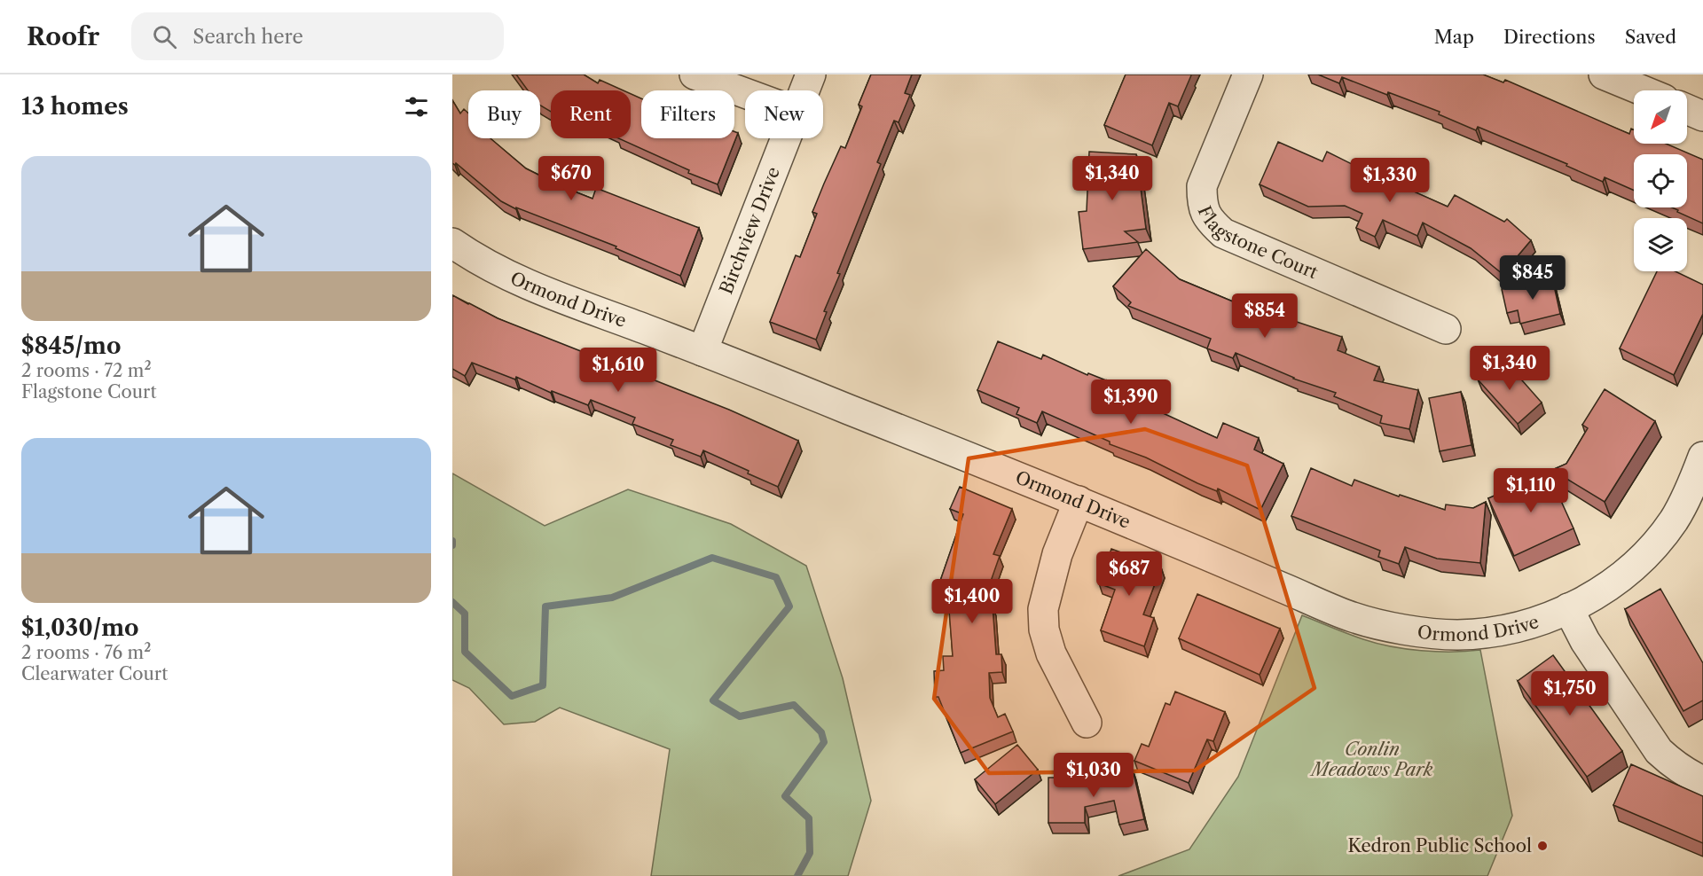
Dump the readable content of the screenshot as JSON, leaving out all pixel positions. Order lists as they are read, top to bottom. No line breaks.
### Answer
{"streets":{"street":["Birchview Drive","Flagstone Court","Ormond Drive"]},"crossings":[["Birchview Drive","Ormond Drive"]],"parks":["Conlin Meadows Park"],"places":["Kedron Public School"],"north":"bottom left","page":{"header":"Roofr","search":"Search here","nav":["Map","Directions","Saved"],"heading":"13 homes","chip":["Buy","Rent","Filters","New"],"list":[{"name":"$845/mo","note":"2 rooms · 72 m² · Flagstone Court"},{"name":"$1,030/mo","note":"2 rooms · 76 m² · Clearwater Court"}],"price":["$670","$1,340","$1,330","$845","$854","$1,340","$1,610","$1,390","$1,110","$687","$1,400","$1,750","$1,030"]}}
